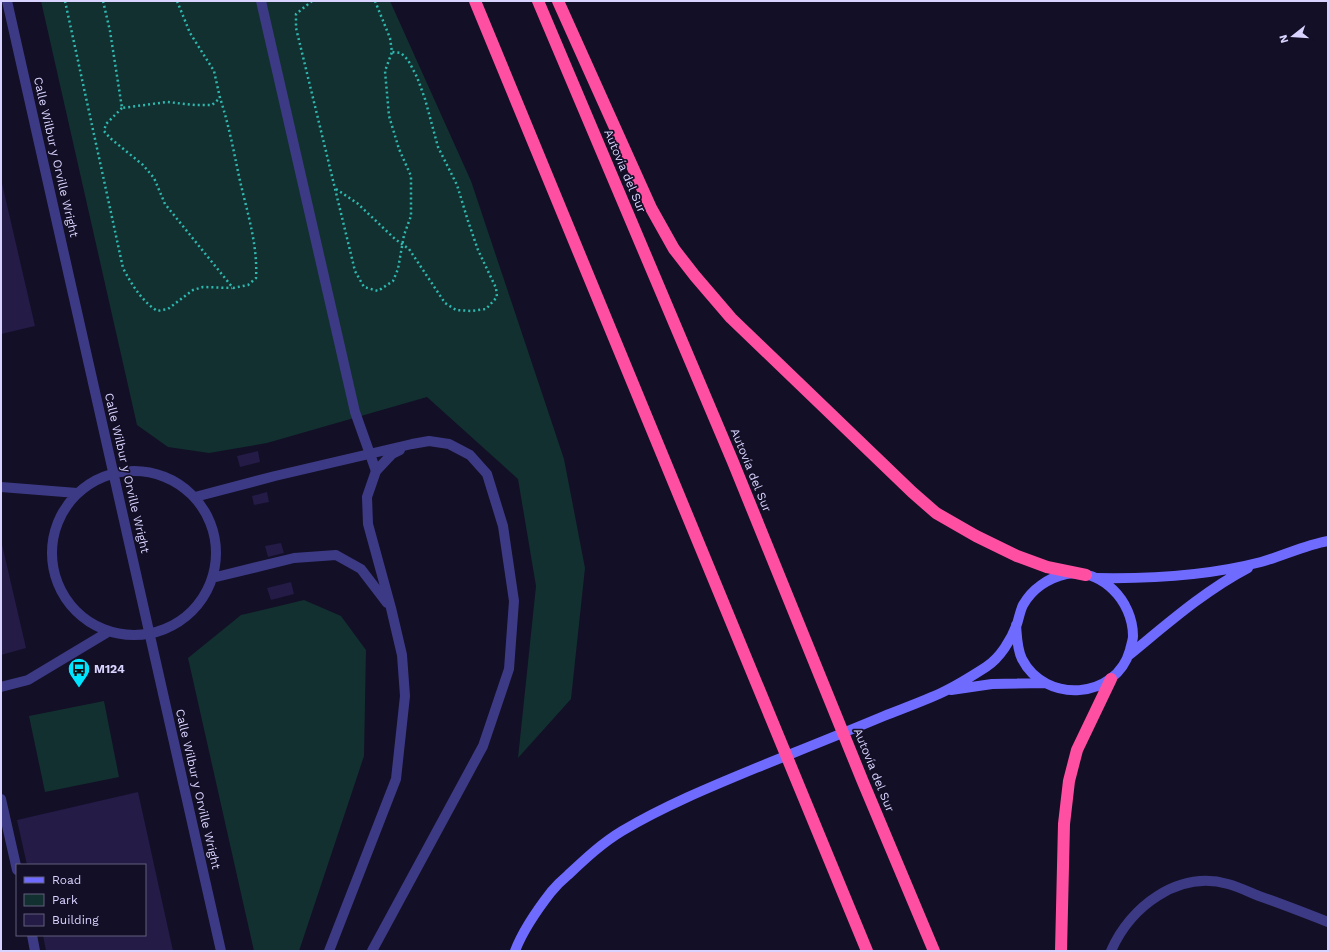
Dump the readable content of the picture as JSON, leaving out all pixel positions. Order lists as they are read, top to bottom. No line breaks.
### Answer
{"streets":{"highway":["Autovía del Sur"],"street":["Calle Wilbur y Orville Wright"]},"places":{"bus stop":["M124"]},"legend":["Road","Park","Building"],"north":"left"}
